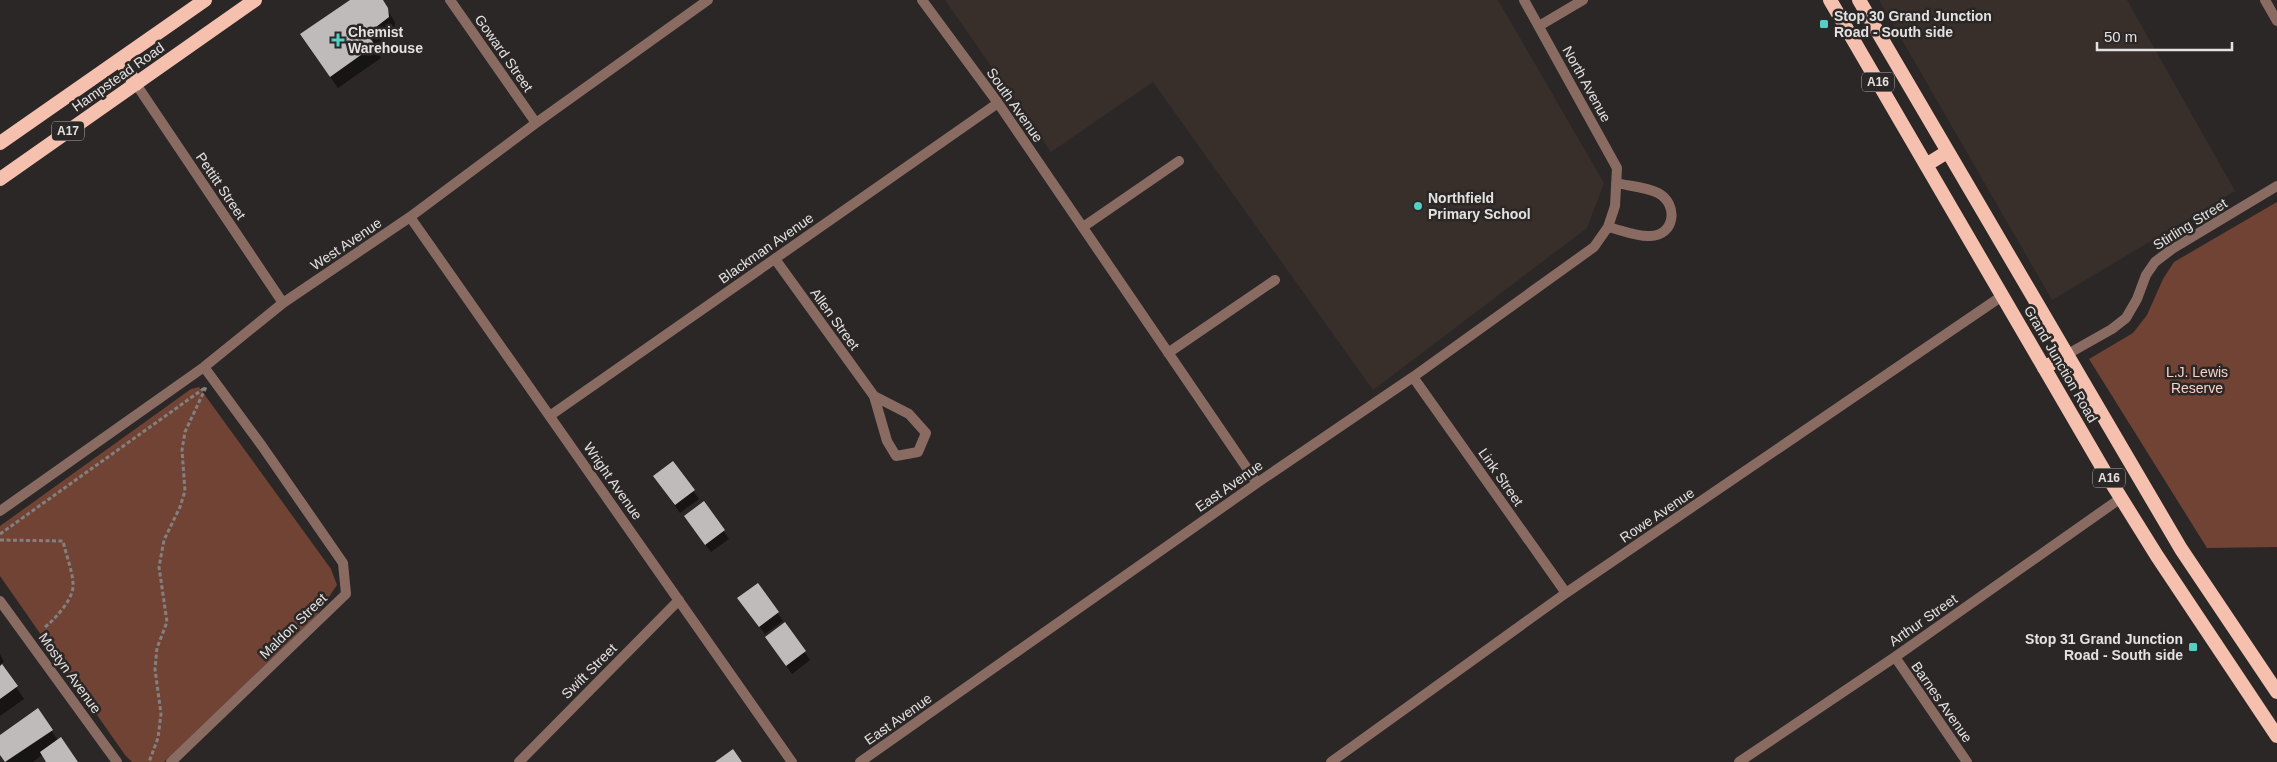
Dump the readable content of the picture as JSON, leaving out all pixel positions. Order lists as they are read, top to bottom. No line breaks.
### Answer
{"streets":{"highway":["Hampstead Road","A16","A17","Grand Junction Road"],"street":["Goward Street","North Avenue","South Avenue","Pettitt Street","Stirling Street","West Avenue","Blackman Avenue","Allen Street","Link Street","Wright Avenue","East Avenue","Rowe Avenue","Arthur Street","Maldon Street","Swift Street","Mostyn Avenue","Barnes Avenue"]},"crossings":[["Goward Street","West Avenue"],["Hampstead Road","Pettitt Street"],["North Avenue","East Avenue"],["South Avenue","Blackman Avenue"],["South Avenue","East Avenue"],["Pettitt Street","West Avenue"],["Stirling Street","Grand Junction Road"],["West Avenue","Wright Avenue"],["West Avenue","Maldon Street"],["Blackman Avenue","Allen Street"],["Blackman Avenue","Wright Avenue"],["Grand Junction Road","Rowe Avenue"],["Grand Junction Road","Arthur Street"],["Link Street","East Avenue"],["Link Street","Rowe Avenue"],["Wright Avenue","Swift Street"],["Arthur Street","Barnes Avenue"]],"parks":["L.J. Lewis Reserve"],"places":{"transit":["Stop 30 Grand Junction Road - South side","Stop 31 Grand Junction Road - South side"],"health":["Chemist Warehouse"],"other":["Northfield Primary School"]},"scale_bar":"50 m"}
